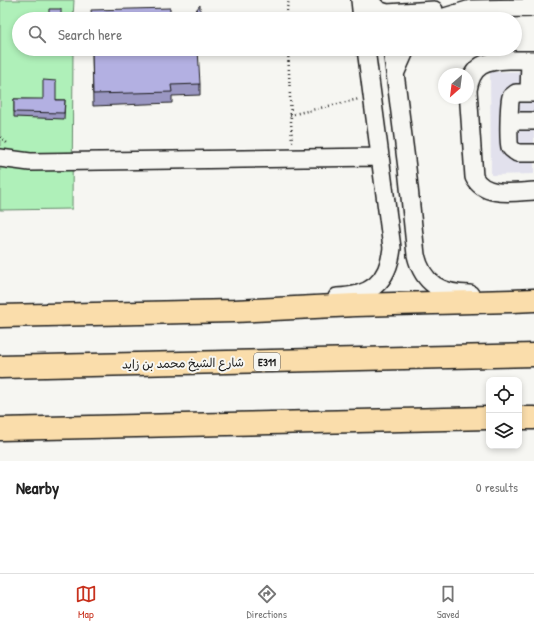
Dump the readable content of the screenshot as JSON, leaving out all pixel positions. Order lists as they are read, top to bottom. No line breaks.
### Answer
{"streets":{"highway":["E311","شارع الشيخ محمد بن زايد"]},"north":"bottom left","page":{"search":"Search here","heading":["Nearby","0 results"],"nav":["Map","Directions","Saved"]}}
